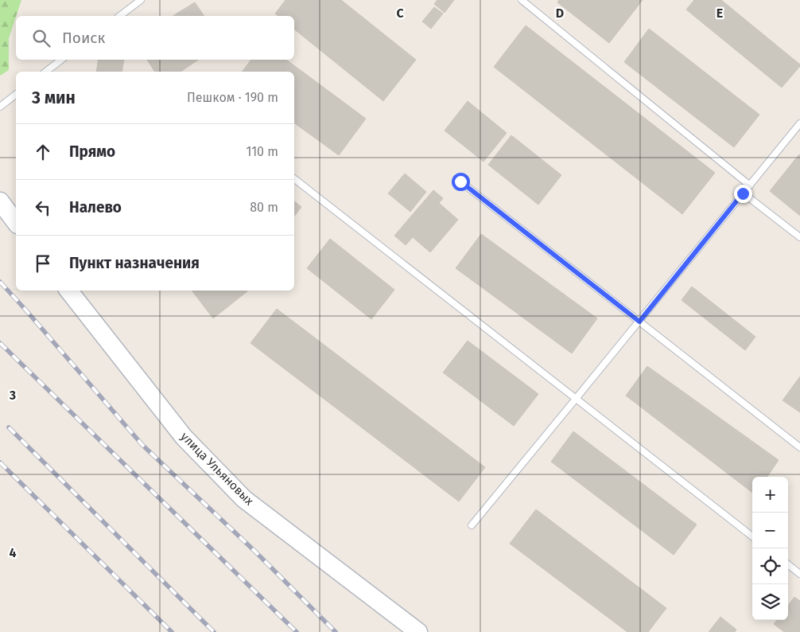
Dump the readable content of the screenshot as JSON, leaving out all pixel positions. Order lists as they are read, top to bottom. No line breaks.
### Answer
{"streets":{"street":["улица Ульяновых"]},"page":{"search":"Поиск","heading":["3 мин","Пешком · 190 m"],"list":[["Прямо","110 m"],["Налево","80 m"],"Пункт назначения"],"map_buttons":["+","−"]},"grid":{"columns":["C","D","E"],"rows":["3","4"]}}
